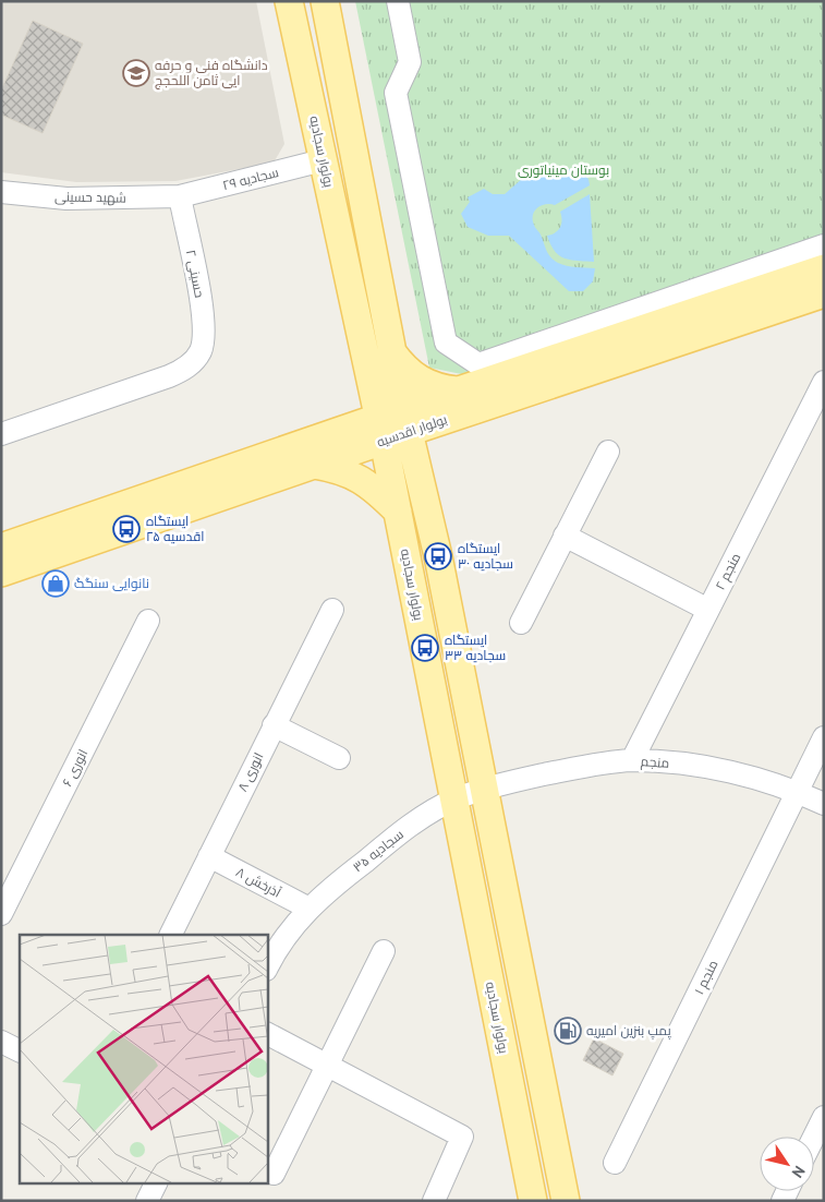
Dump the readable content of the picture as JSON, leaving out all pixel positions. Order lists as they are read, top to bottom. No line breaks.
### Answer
{"streets":{"main road":["بولوار سجادیه","بولوار اقدسیه"],"street":["سجادیه ۲۹","شهید حسینی","حسینی ۲","منجم ۲","منجم","انوری ۶","انوری ۸","سجادیه ۳۵","آذرخش ۸","منجم ۱"]},"crossings":[["بولوار سجادیه","سجادیه ۲۹"],["بولوار سجادیه","بولوار اقدسیه"],["بولوار سجادیه","منجم"],["بولوار سجادیه","سجادیه ۳۵"],["سجادیه ۲۹","شهید حسینی"],["سجادیه ۲۹","حسینی ۲"],["شهید حسینی","حسینی ۲"],["منجم ۲","منجم"],["منجم","سجادیه ۳۵"],["منجم","منجم ۱"],["انوری ۸","آذرخش ۸"],["سجادیه ۳۵","آذرخش ۸"]],"parks":["بوستان مینیاتوری"],"places":{"school or university":["دانشگاه فنی و حرفه ایی ثامن اللحجج"],"bus stop":["ایستگاه اقدسیه ۲۵","ایستگاه سجادیه ۳۰","ایستگاه سجادیه ۳۳"],"shop":["نانوایی سنگگ"],"fuel station":["پمپ بنزین امیریه"]},"north":"bottom right"}
